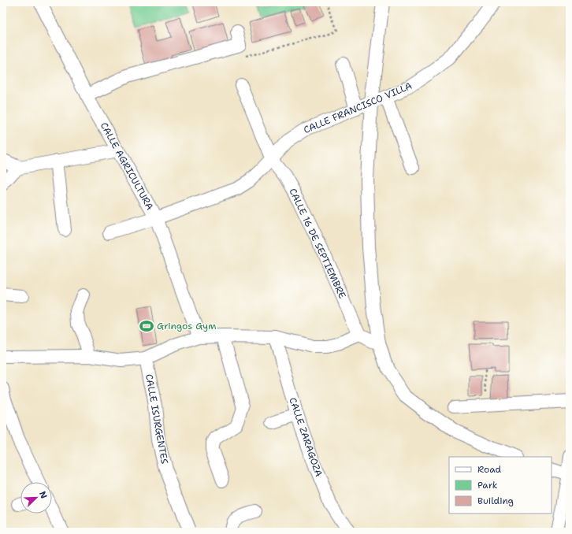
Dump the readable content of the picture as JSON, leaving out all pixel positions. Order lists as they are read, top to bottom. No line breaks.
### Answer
{"streets":{"street":["CALLE FRANCISCO VILLA","CALLE AGRICULTURA","CALLE 16 DE SEPTIEMBRE","CALLE ISURGENTES","CALLE ZARAGOZA"]},"crossings":[["CALLE FRANCISCO VILLA","CALLE AGRICULTURA"],["CALLE FRANCISCO VILLA","CALLE 16 DE SEPTIEMBRE"]],"places":{"sports":["Gringos Gym"]},"legend":["Road","Park","Building"],"north":"top right"}
